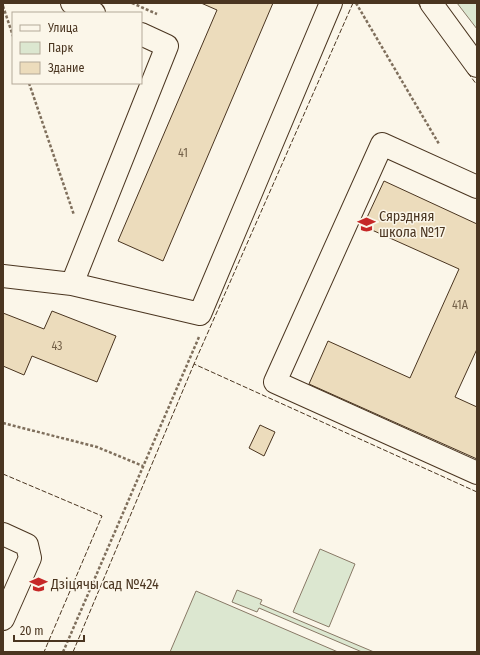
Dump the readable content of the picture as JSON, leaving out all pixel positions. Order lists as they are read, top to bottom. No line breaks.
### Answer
{"places":{"school or university":["Сярэдняя школа №17","Дзіцячы сад №424"]},"house_numbers":["41","41А","43"],"legend":["Улица","Парк","Здание"],"scale_bar":"20 m"}
